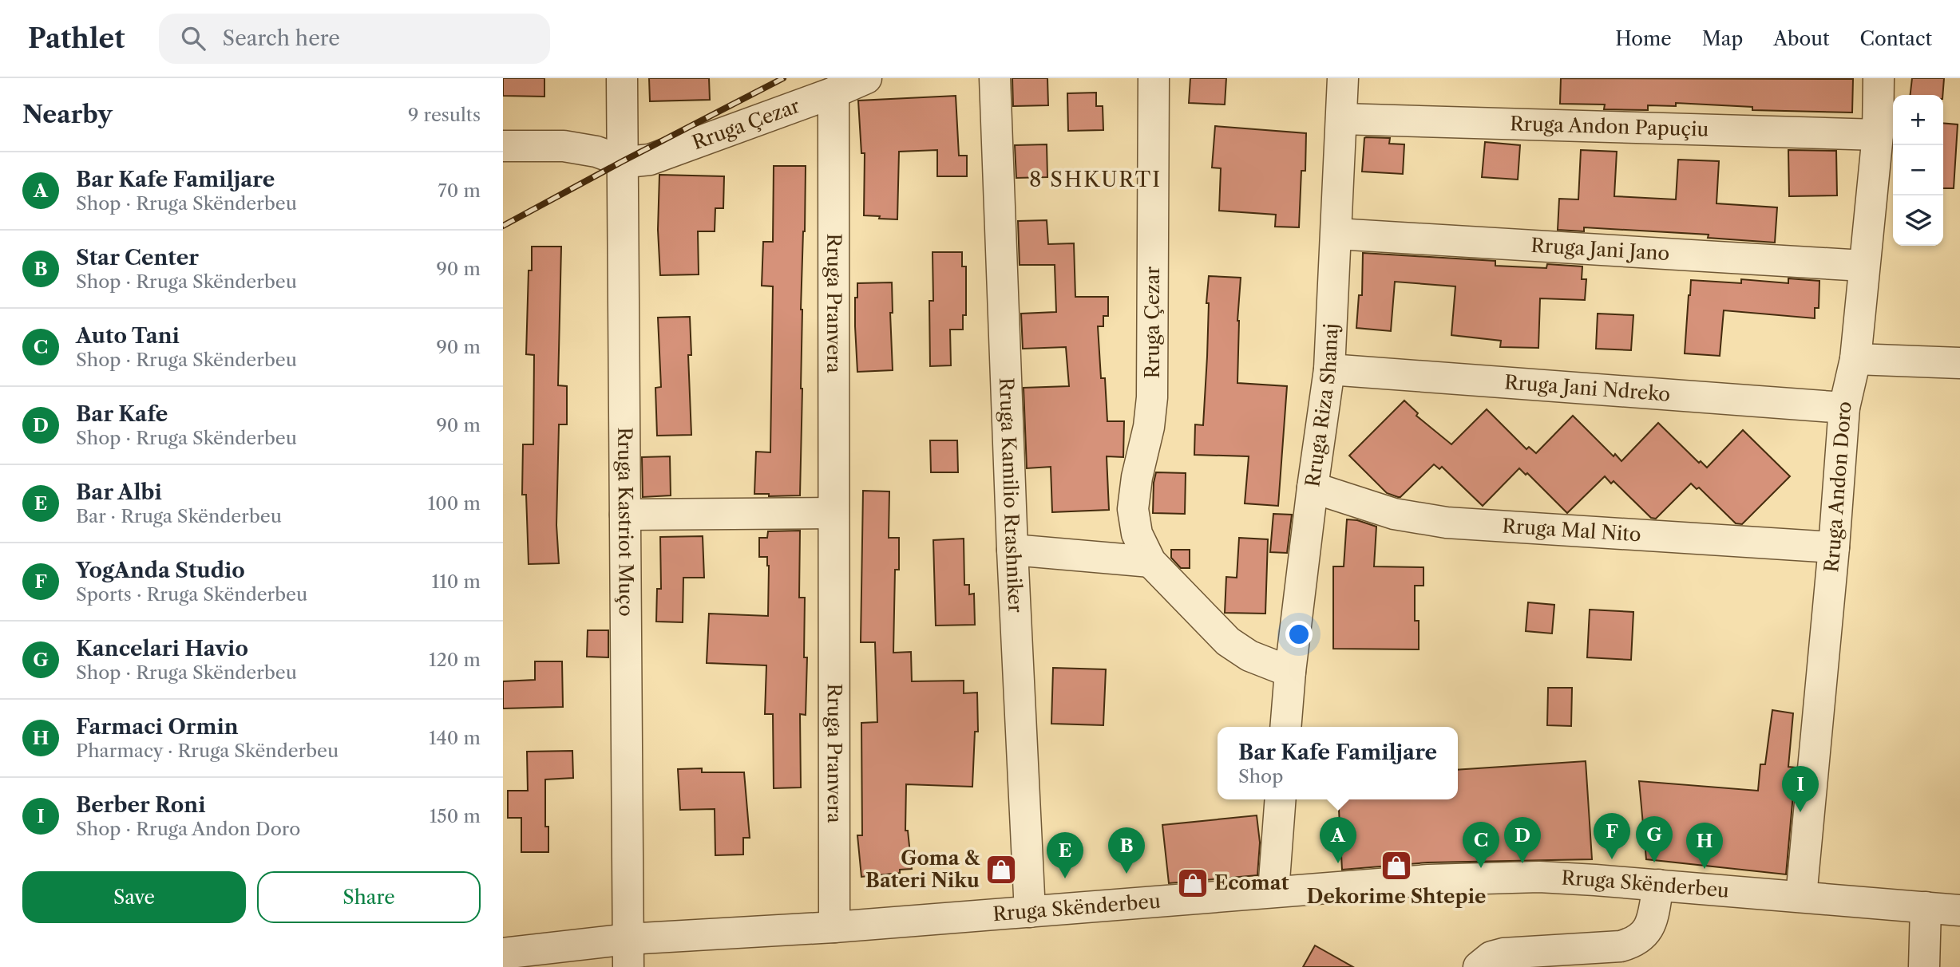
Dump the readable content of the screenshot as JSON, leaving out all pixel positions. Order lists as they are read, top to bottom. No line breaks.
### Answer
{"streets":{"street":["Rruga Çezar","Rruga Andon Papuçiu","Rruga Jani Jano","Rruga Pranvera","Rruga Jani Ndreko","Rruga Riza Shanaj","Rruga Andon Doro","Rruga Kamilio Rrashniker","Rruga Kastriot Muço","Rruga Mal Nito","Rruga Skënderbeu"]},"crossings":[["Rruga Çezar","Rruga Pranvera"],["Rruga Çezar","Rruga Riza Shanaj"],["Rruga Çezar","Rruga Kastriot Muço"],["Rruga Andon Papuçiu","Rruga Riza Shanaj"],["Rruga Andon Papuçiu","Rruga Andon Doro"],["Rruga Jani Jano","Rruga Riza Shanaj"],["Rruga Jani Jano","Rruga Andon Doro"],["Rruga Pranvera","Rruga Skënderbeu"],["Rruga Jani Ndreko","Rruga Riza Shanaj"],["Rruga Jani Ndreko","Rruga Andon Doro"],["Rruga Riza Shanaj","Rruga Mal Nito"],["Rruga Andon Doro","Rruga Mal Nito"],["Rruga Andon Doro","Rruga Skënderbeu"],["Rruga Kamilio Rrashniker","Rruga Skënderbeu"],["Rruga Kastriot Muço","Rruga Skënderbeu"]],"districts":["8 SHKURTI"],"places":{"shop":["Dekorime Shtepie","Goma & Bateri Niku","Ecomat"]},"page":{"header":"Pathlet","search":"Search here","nav":["Home","Map","About","Contact"],"heading":["Nearby","9 results"],"map_buttons":["+","−"],"list":[{"mark":"A","name":"Bar Kafe Familjare","note":"Shop · Rruga Skënderbeu","value":"70 m"},{"mark":"B","name":"Star Center","note":"Shop · Rruga Skënderbeu","value":"90 m"},{"mark":"C","name":"Auto Tani","note":"Shop · Rruga Skënderbeu","value":"90 m"},{"mark":"D","name":"Bar Kafe","note":"Shop · Rruga Skënderbeu","value":"90 m"},{"mark":"E","name":"Bar Albi","note":"Bar · Rruga Skënderbeu","value":"100 m"},{"mark":"F","name":"YogAnda Studio","note":"Sports · Rruga Skënderbeu","value":"110 m"},{"mark":"G","name":"Kancelari Havio","note":"Shop · Rruga Skënderbeu","value":"120 m"},{"mark":"H","name":"Farmaci Ormin","note":"Pharmacy · Rruga Skënderbeu","value":"140 m"},{"mark":"I","name":"Berber Roni","note":"Shop · Rruga Andon Doro","value":"150 m"}],"popup":["Bar Kafe Familjare","Shop"],"pins":["I","F","G","A","D","C","H","B","E"],"buttons":["Save","Share"]}}
